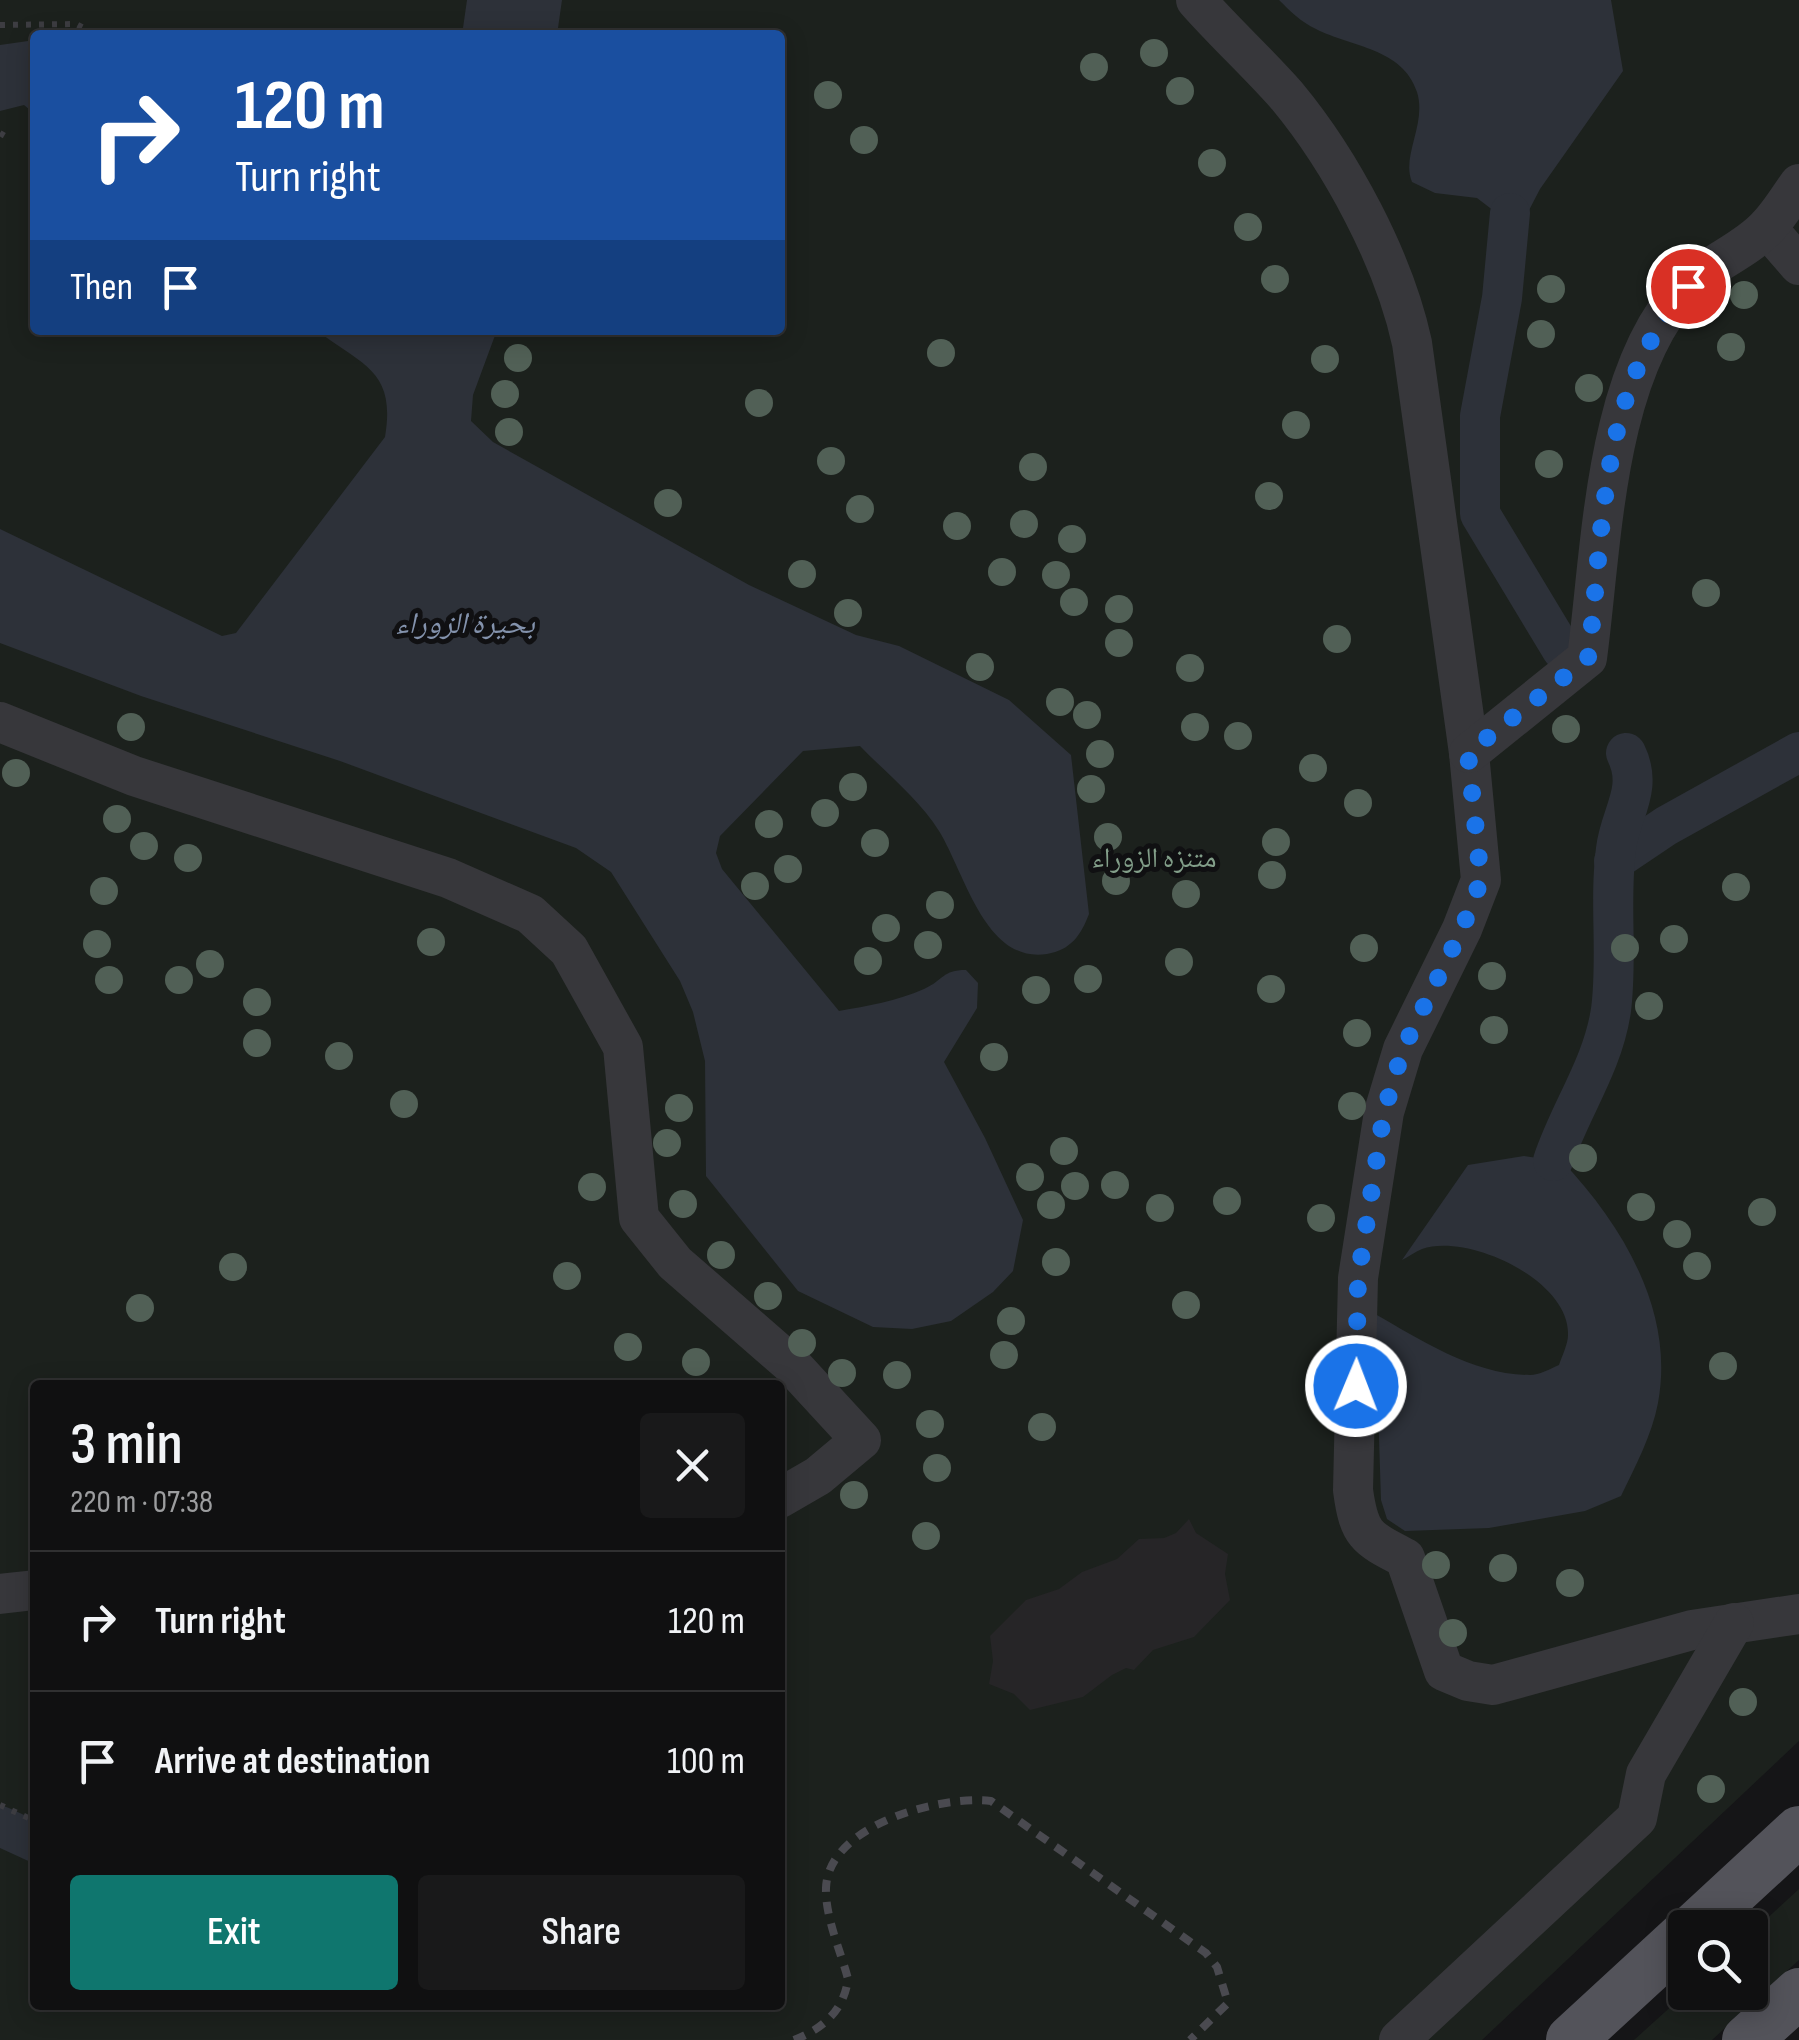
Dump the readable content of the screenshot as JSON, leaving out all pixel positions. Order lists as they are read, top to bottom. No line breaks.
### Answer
{"water":["بحيرة الزوراء"],"parks":["متنزه الزوراء"],"page":{"turn":["120 m","Turn right"],"then":"Then","heading":["3 min","220 m · 07:38"],"list":[{"name":"Turn right","value":"120 m"},{"name":"Arrive at destination","value":"100 m"}],"buttons":["Exit","Share"]}}
